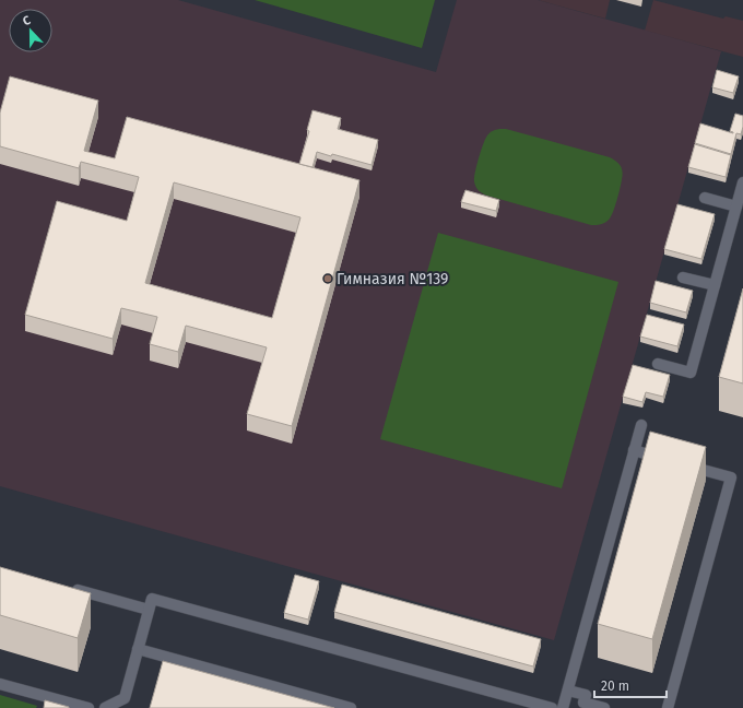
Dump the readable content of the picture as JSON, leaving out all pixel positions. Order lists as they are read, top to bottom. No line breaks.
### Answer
{"places":["Гимназия №139"],"scale_bar":"20 m","north":"top"}
